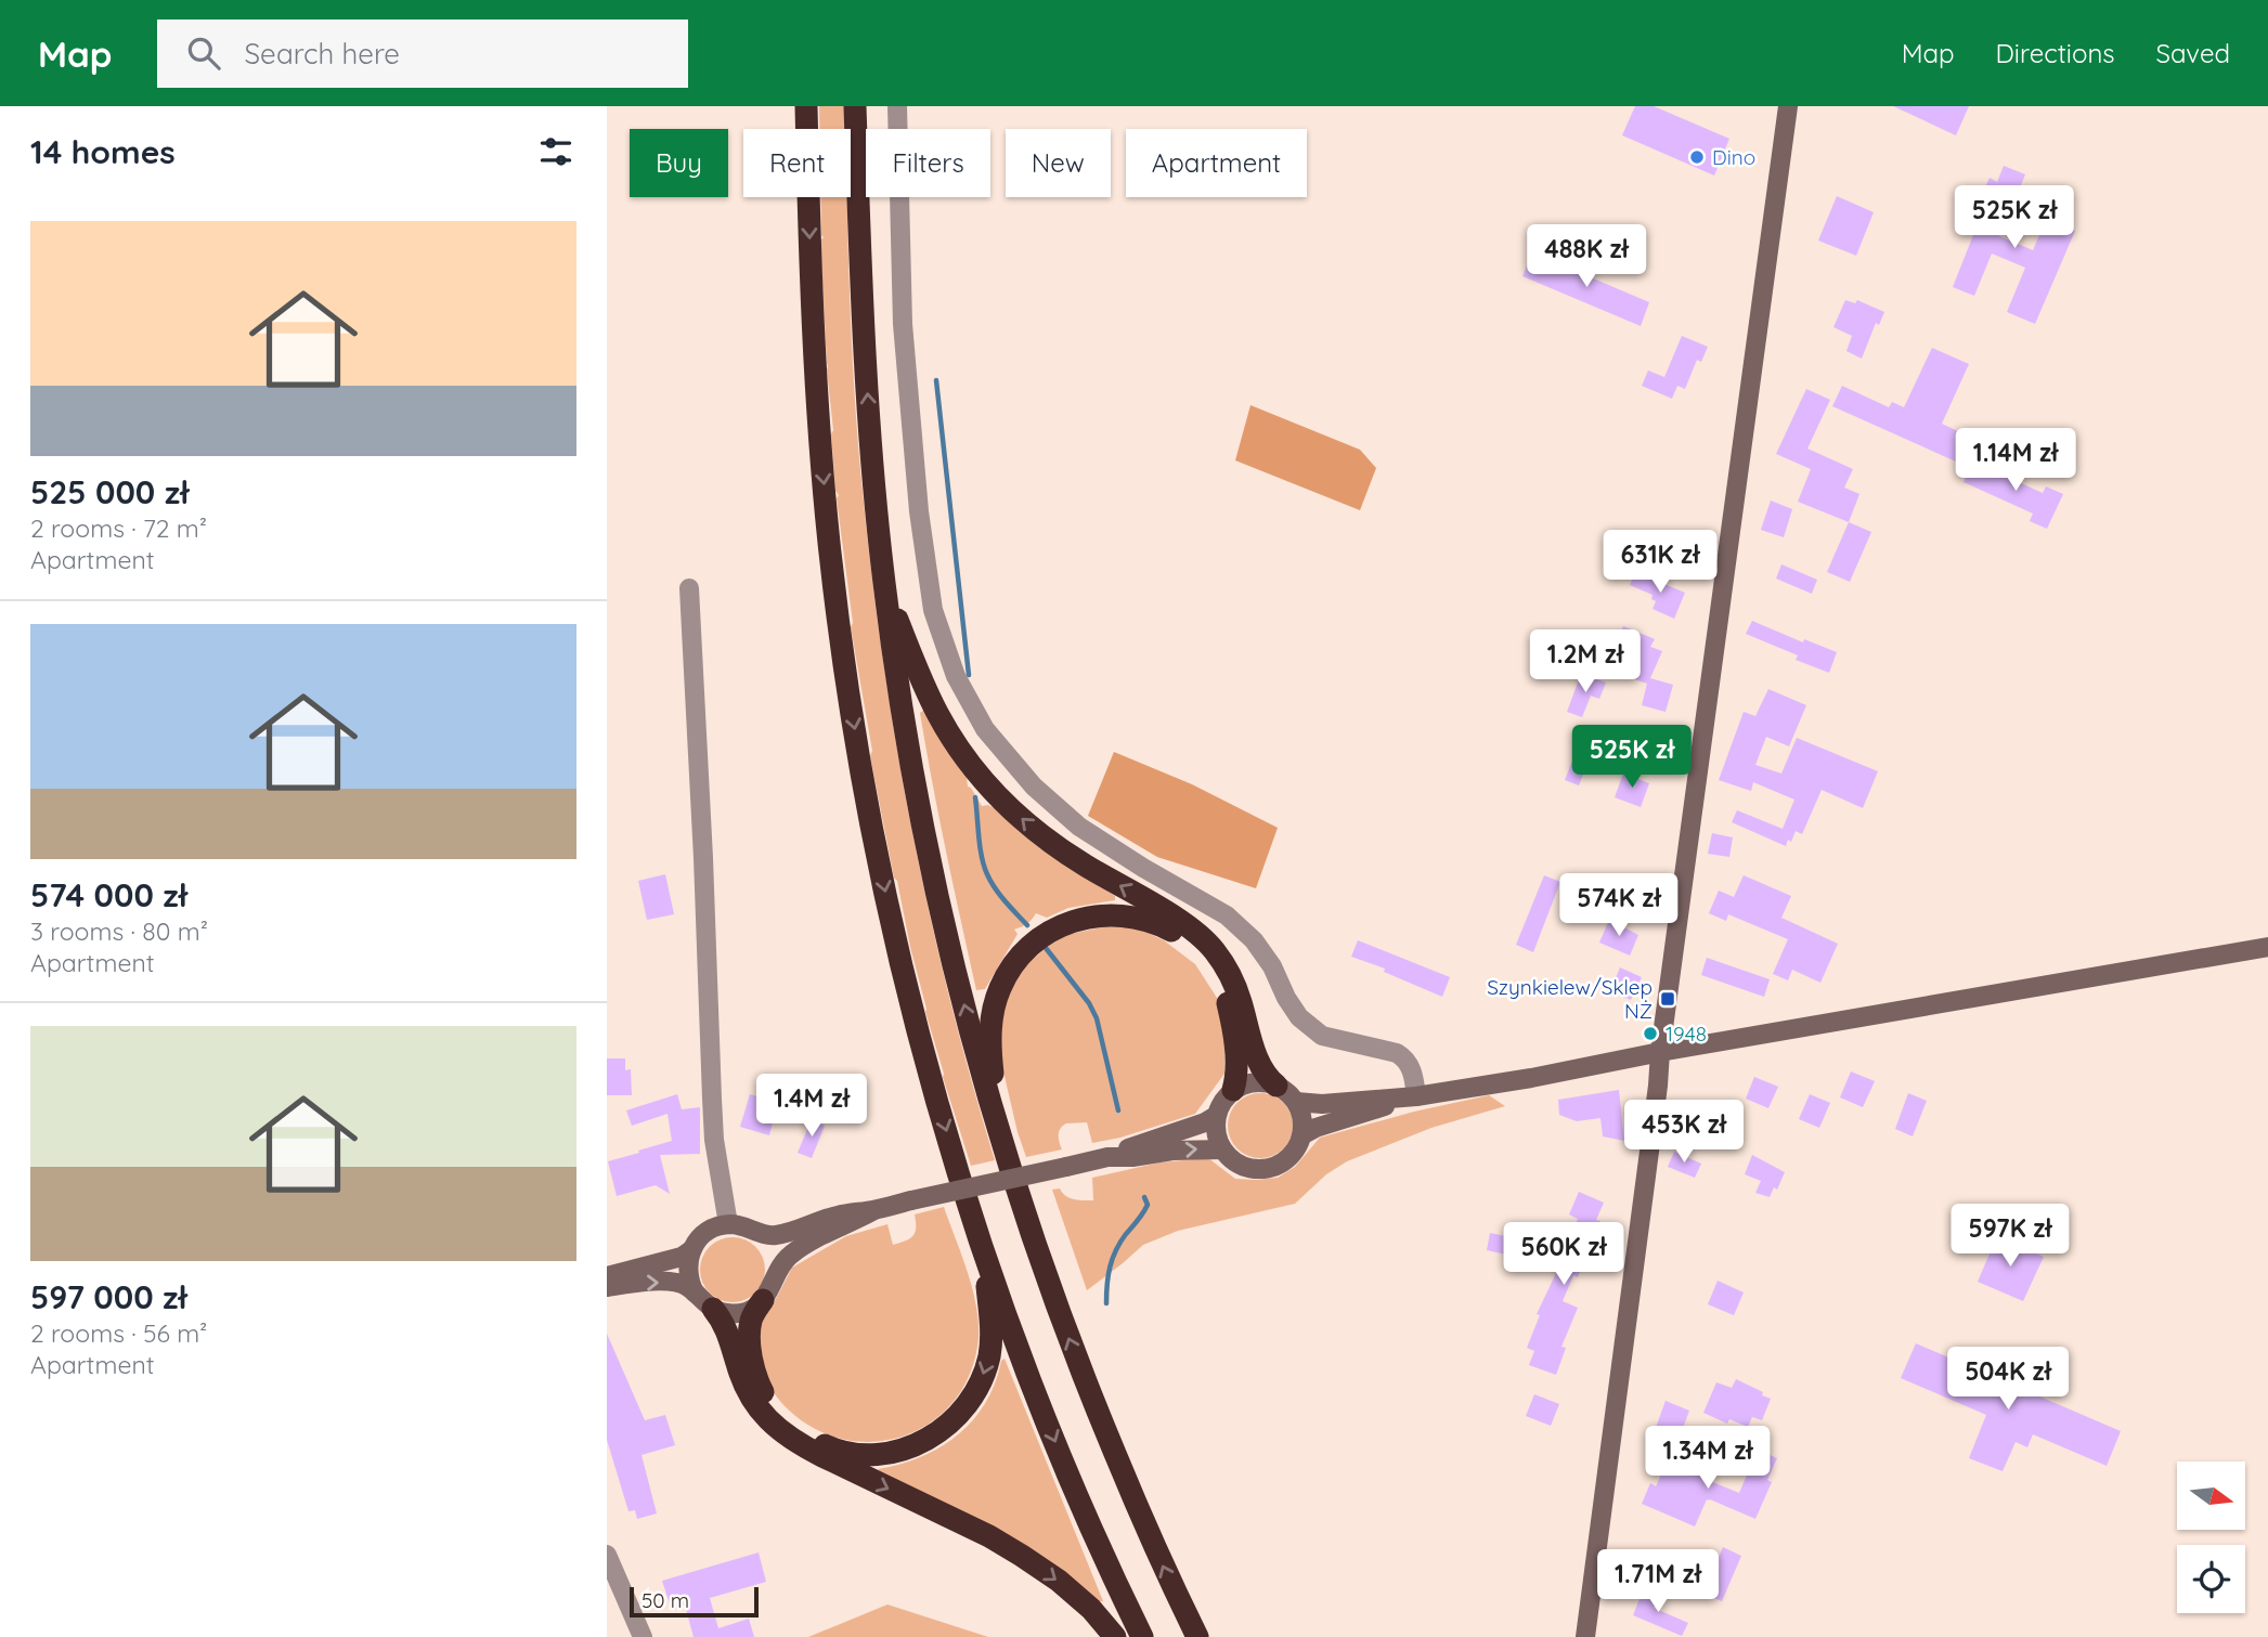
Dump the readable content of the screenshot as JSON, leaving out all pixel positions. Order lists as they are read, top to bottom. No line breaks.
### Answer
{"places":{"other":["Dino","1948"],"transit":["Szynkielew/Sklep NŻ"]},"scale_bar":"50 m","north":"right","page":{"header":"Map","search":"Search here","nav":["Map","Directions","Saved"],"heading":"14 homes","chip":["Buy","Rent","Filters","New","Apartment"],"price":["525K zł","488K zł","1.14M zł","631K zł","1.2M zł","525K zł","574K zł","1.4M zł","453K zł","597K zł","560K zł","504K zł","1.34M zł","1.71M zł"],"list":[{"name":"525 000 zł","note":"2 rooms · 72 m² · Apartment"},{"name":"574 000 zł","note":"3 rooms · 80 m² · Apartment"},{"name":"597 000 zł","note":"2 rooms · 56 m² · Apartment"}],"scale":"50 m"}}
